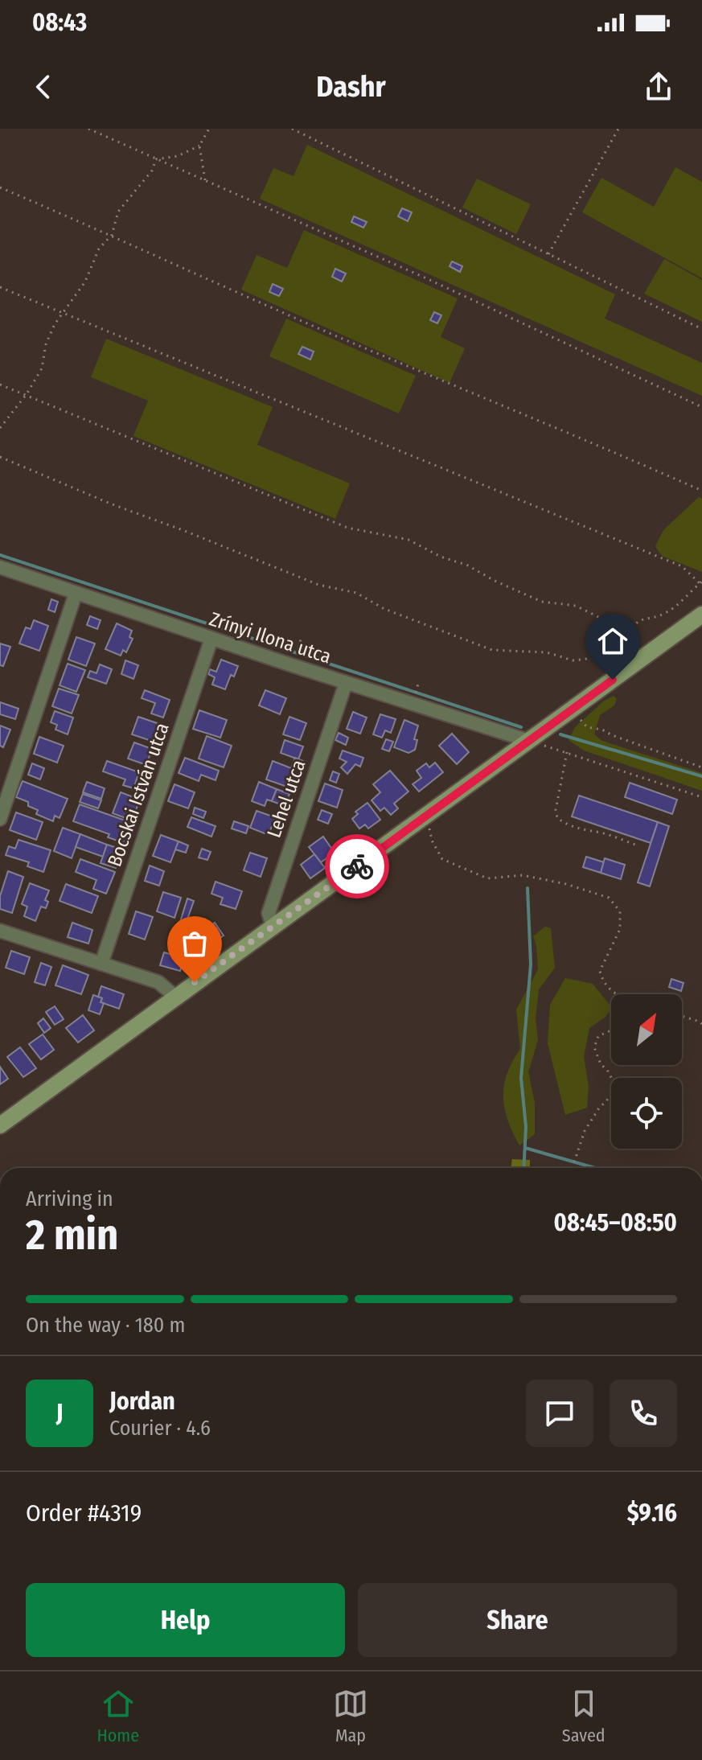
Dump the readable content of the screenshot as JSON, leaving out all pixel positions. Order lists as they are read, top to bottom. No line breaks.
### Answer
{"streets":{"street":["Zrínyi Ilona utca","Bocskai István utca","Lehel utca"]},"crossings":[["Zrínyi Ilona utca","Bocskai István utca"],["Zrínyi Ilona utca","Lehel utca"]],"north":"top right","page":{"status":"08:43","header":"Dashr","heading":["2 min","Arriving in","08:45–08:50"],"panel":["Jordan","Courier · 4.6","Order #4319","$9.16"],"bar":"On the way · 180 m","round":"J","buttons":["Help","Share"],"tabs":["Home","Map","Saved"]}}
